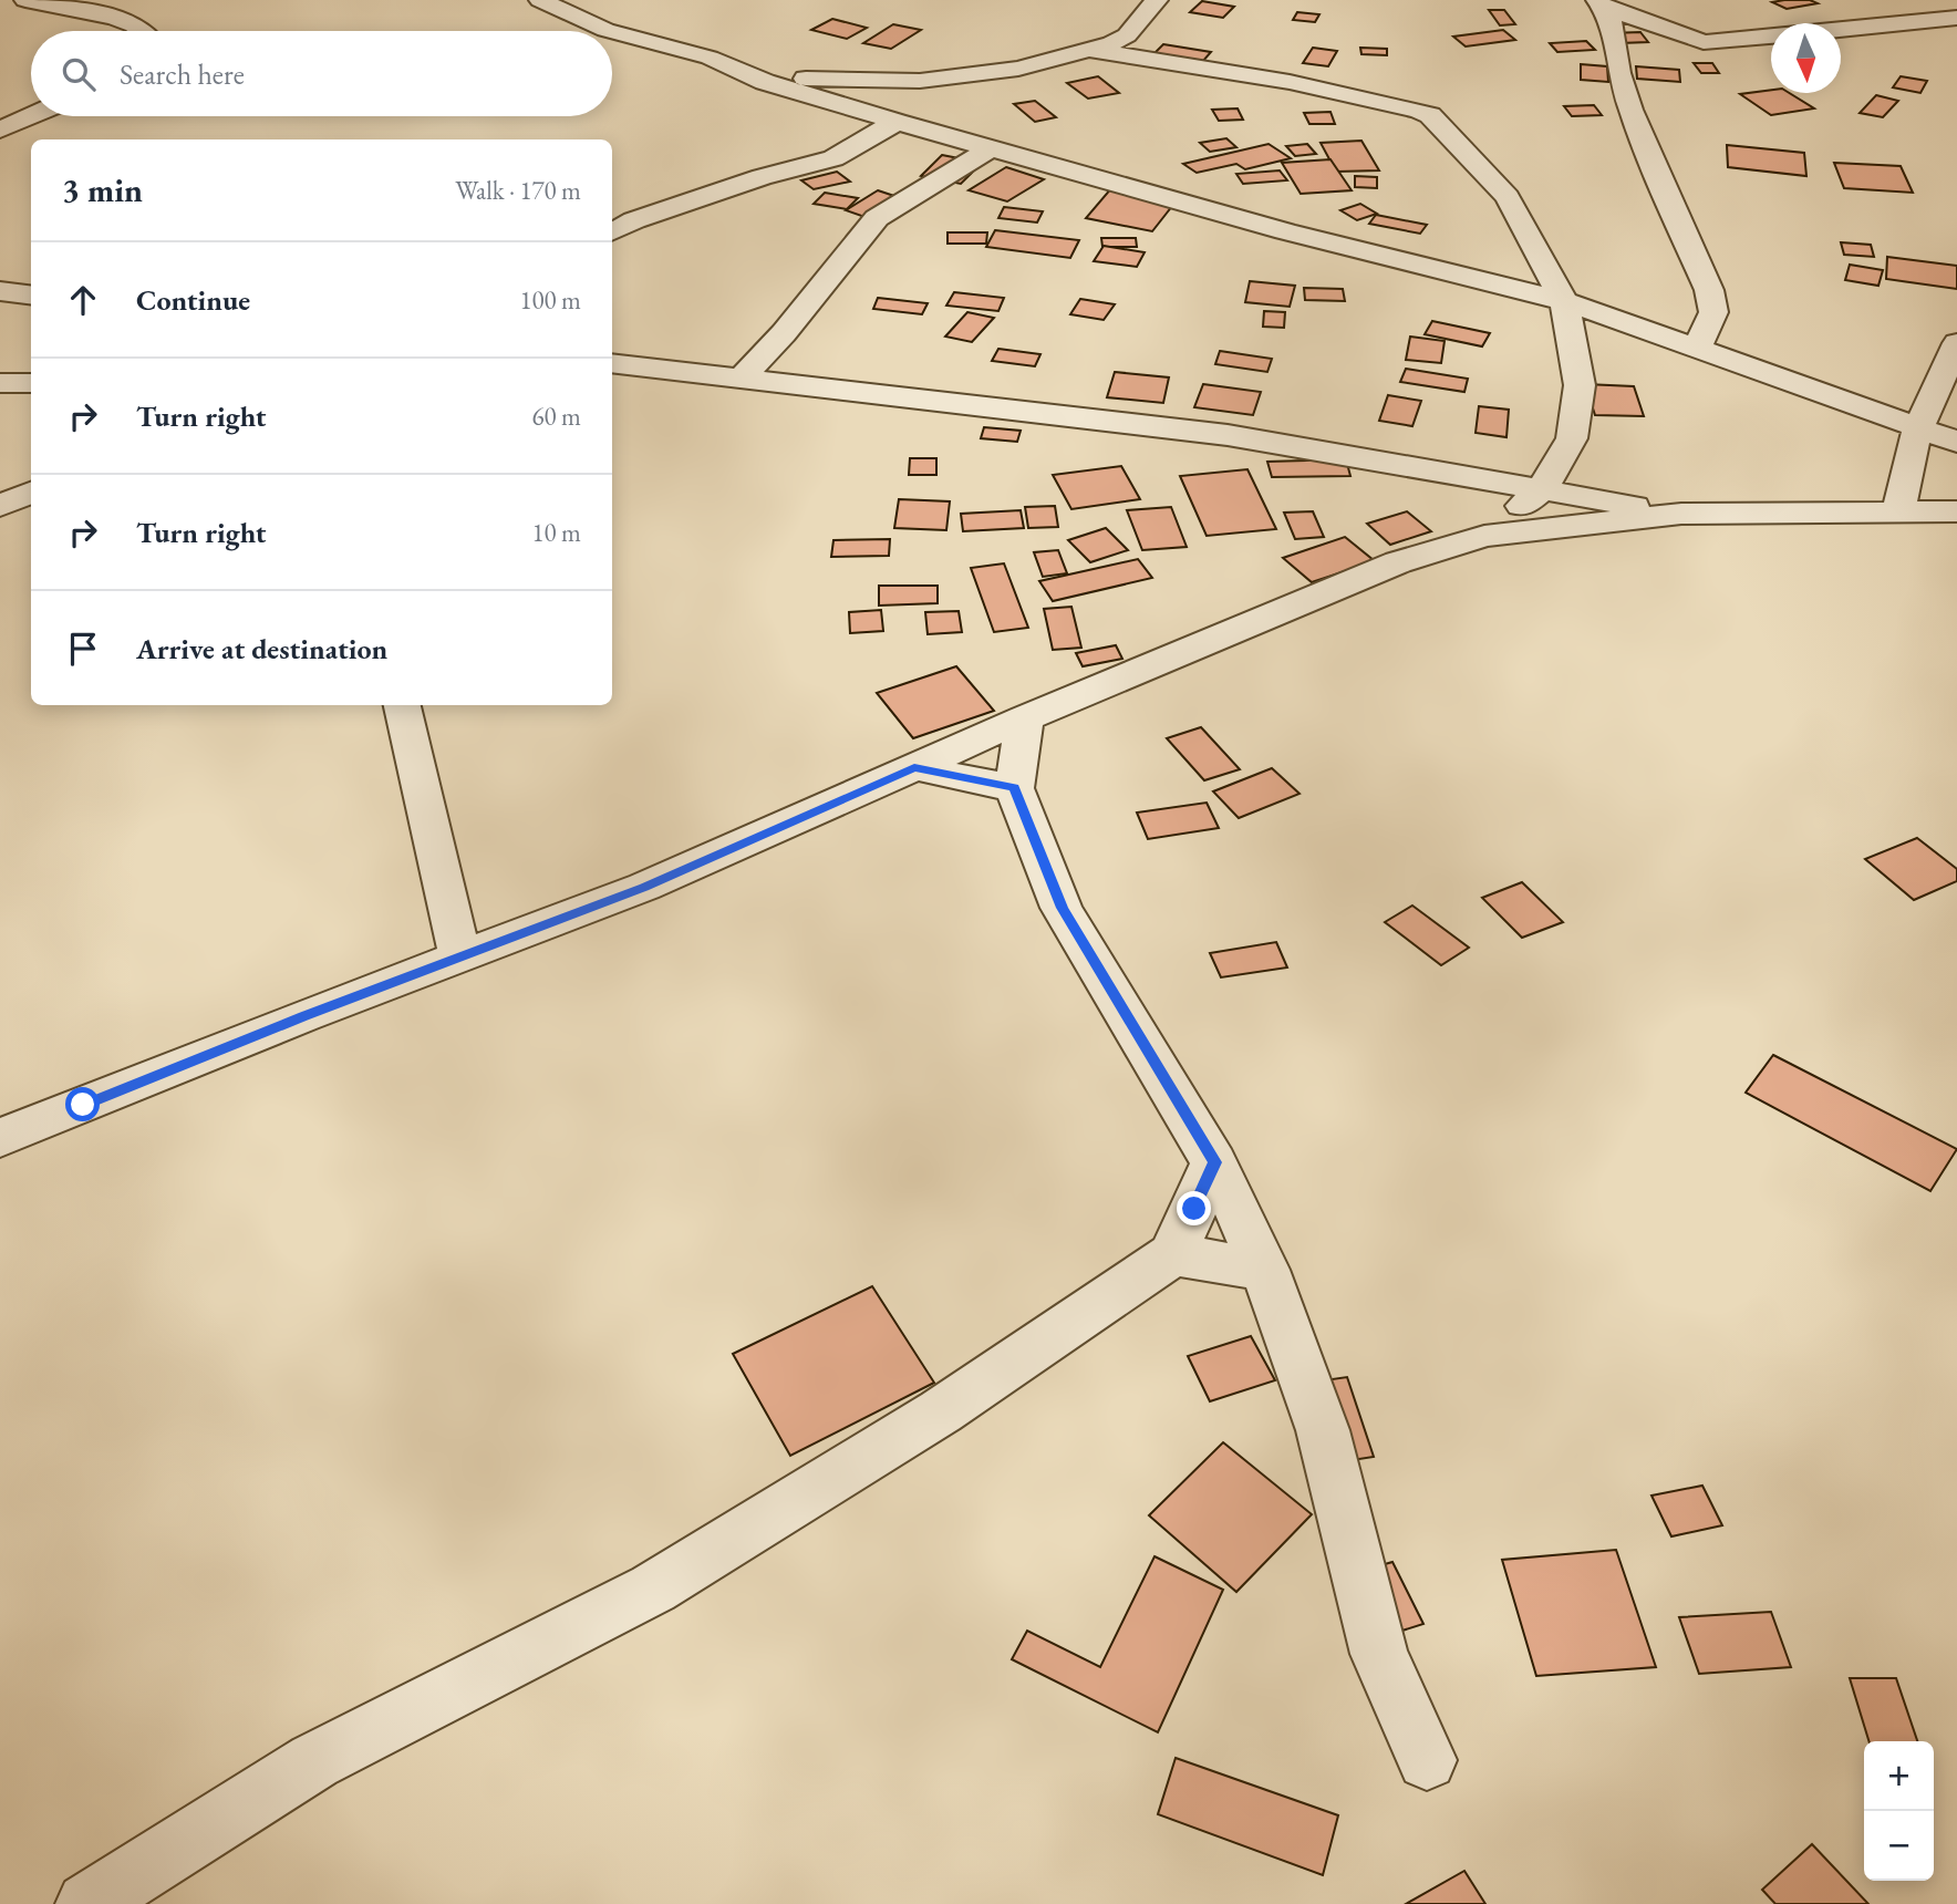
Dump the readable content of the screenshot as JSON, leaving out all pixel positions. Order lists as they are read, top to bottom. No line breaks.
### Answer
{"north":"bottom","page":{"search":"Search here","heading":["3 min","Walk · 170 m"],"list":[["Continue","100 m"],["Turn right","60 m"],["Turn right","10 m"],"Arrive at destination"],"map_buttons":["+","−"]}}
